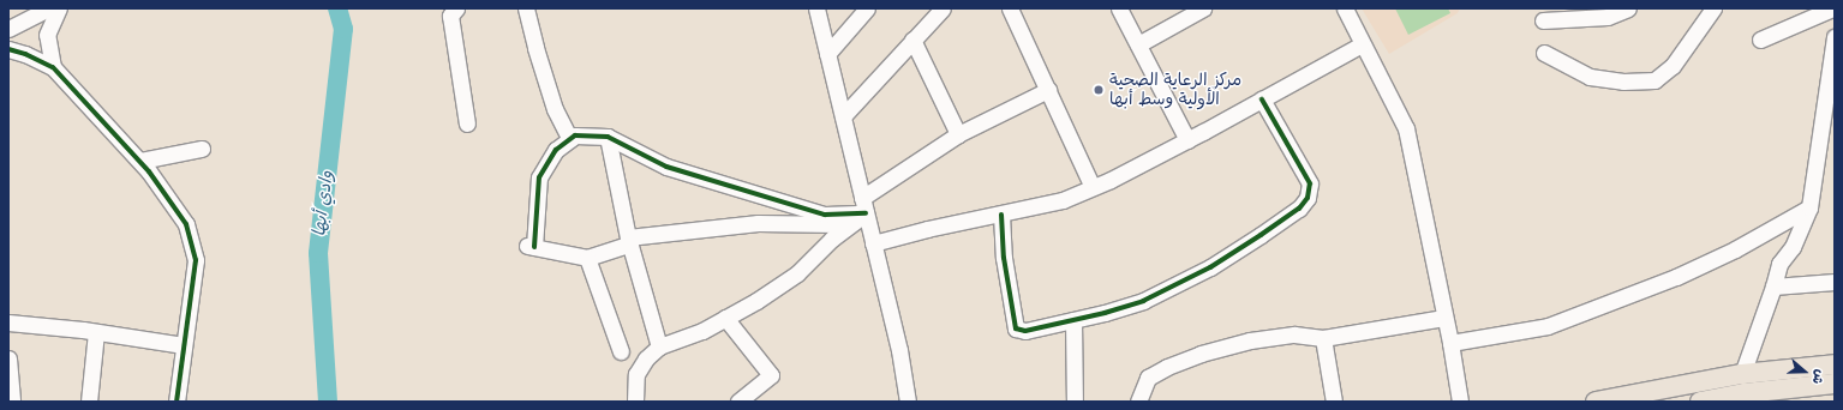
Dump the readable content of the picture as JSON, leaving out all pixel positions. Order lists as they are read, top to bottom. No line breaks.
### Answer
{"water":["وادي أبها"],"places":["مركز الرعاية الصحية الأولية وسط أبها"],"north":"right"}
